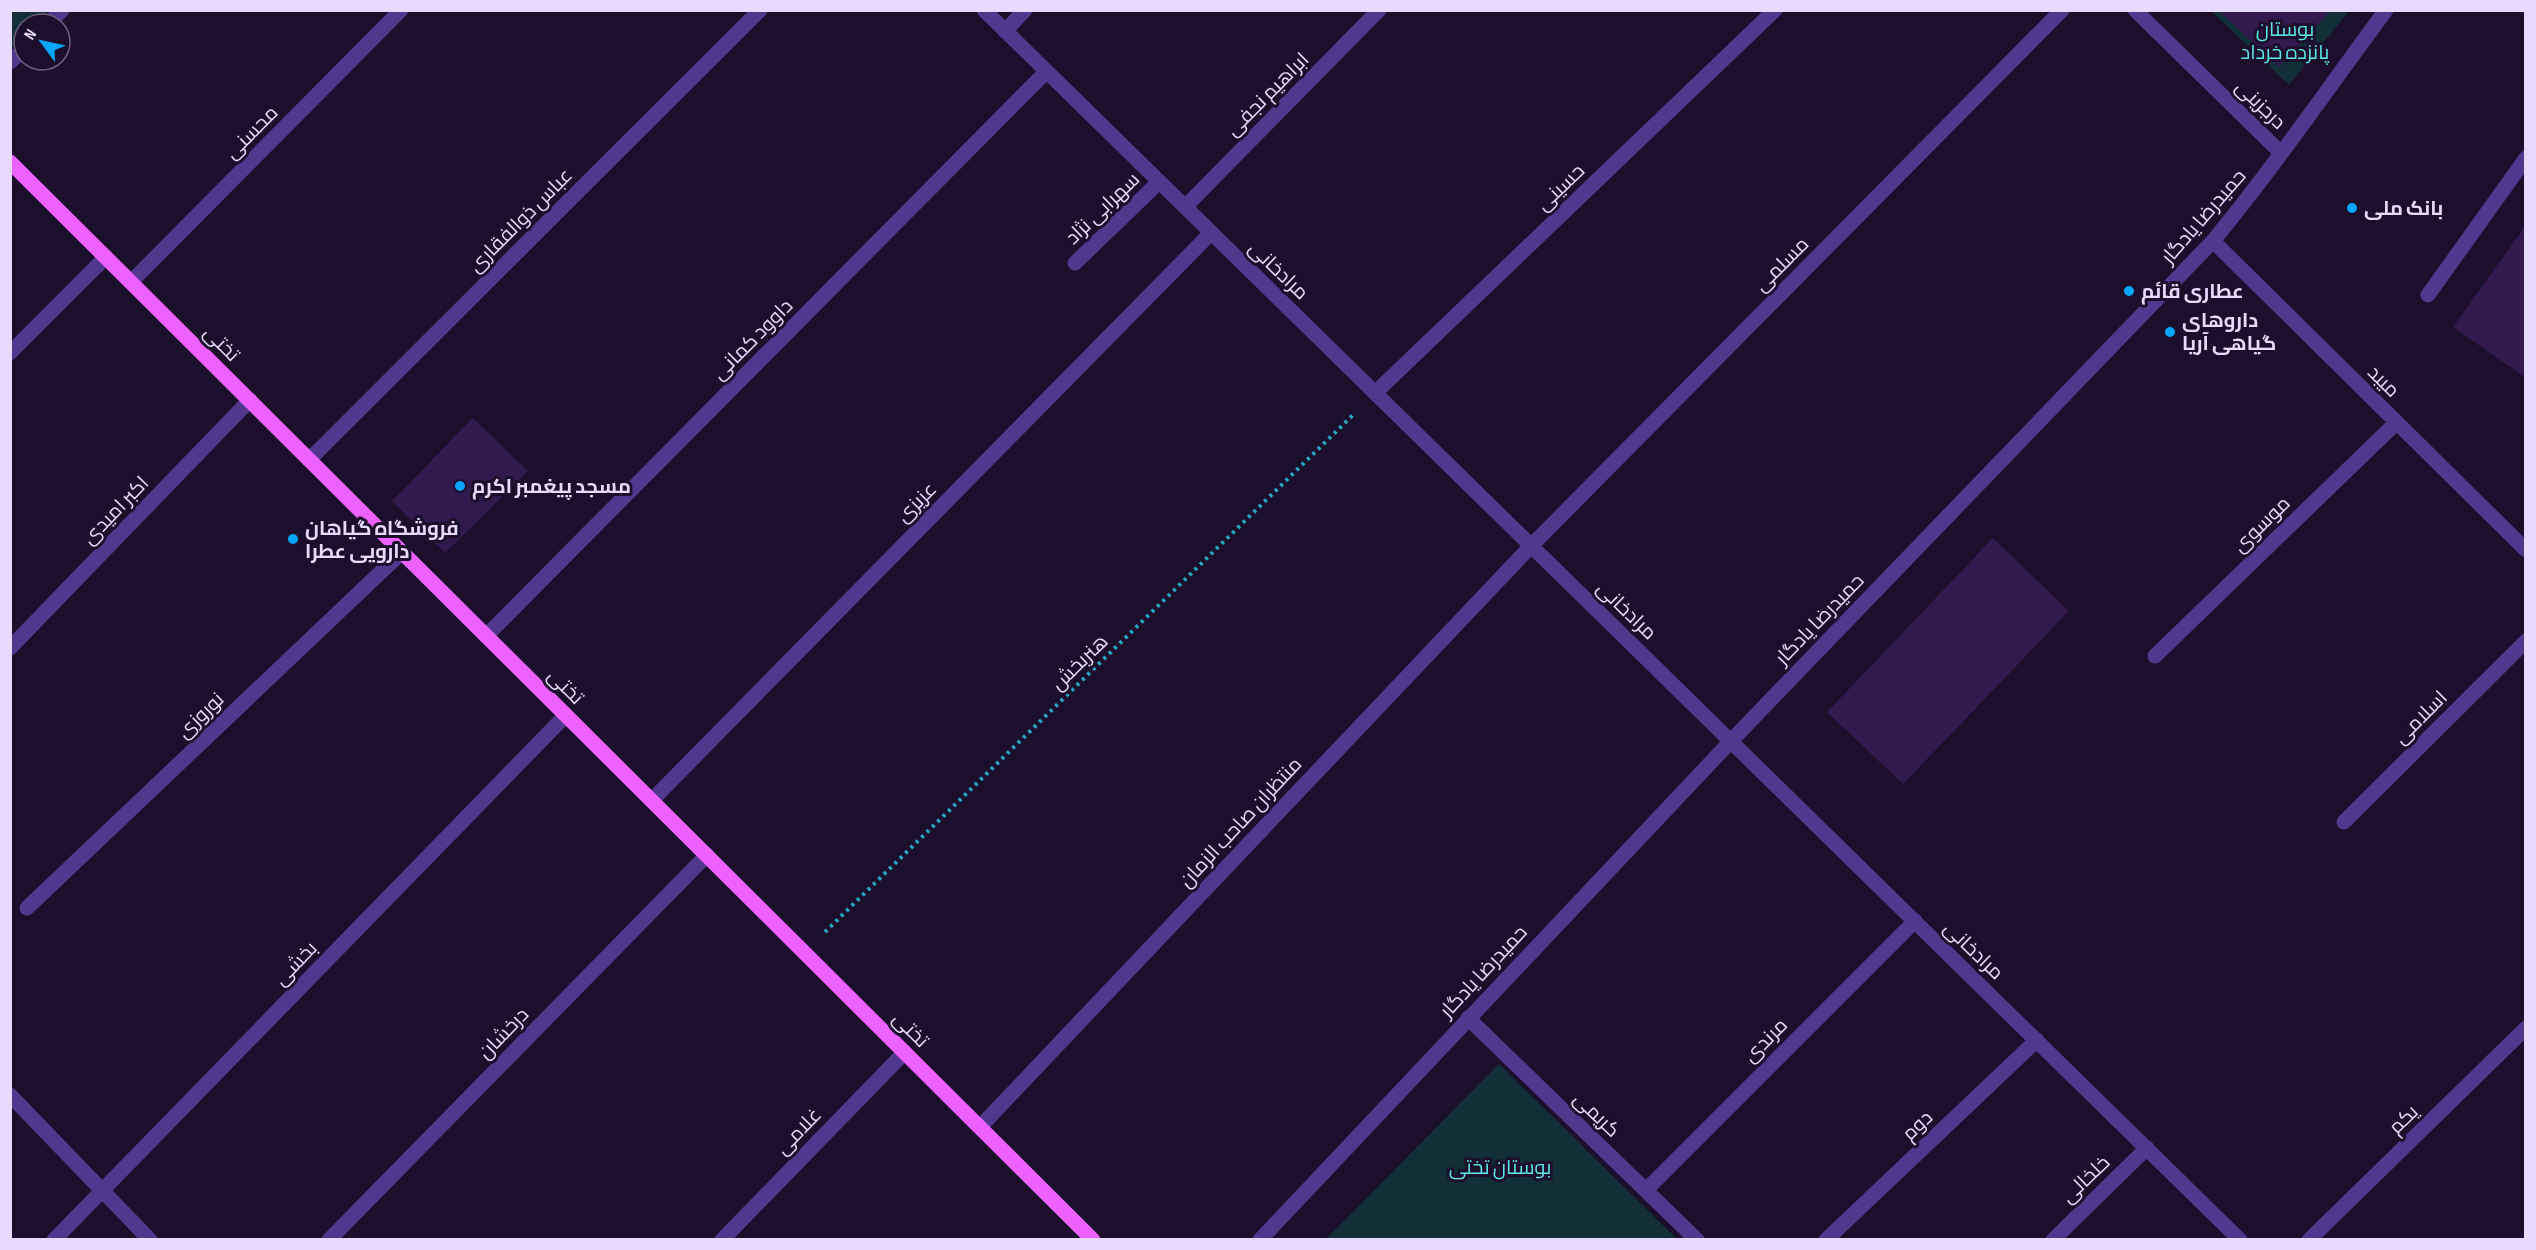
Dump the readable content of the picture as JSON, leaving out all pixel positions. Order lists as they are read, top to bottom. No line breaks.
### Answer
{"streets":{"main road":["تختی"],"street":["ابراهیم نجفی","درجزینی","محسنی","حسینی","سهرابی نژاد","حمیدرضا یادگار","عباس ذوالفقاری","مسلمی","مرادخانی","داوود کمانی","میبد","عزیزی","اکبر امیدی","موسوی","نوروزی","اسلامی","منتظران صاحب الزمان","بخشی","درخشان","مرندی","کریمی","یکم","دوم","غلامی","خلخالی"],"path":["هنربخش"]},"crossings":[["ابراهیم نجفی","مرادخانی"],["درجزینی","حمیدرضا یادگار"],["محسنی","تختی"],["حسینی","مرادخانی"],["حسینی","هنربخش"],["سهرابی نژاد","مرادخانی"],["حمیدرضا یادگار","مرادخانی"],["حمیدرضا یادگار","میبد"],["حمیدرضا یادگار","کریمی"],["عباس ذوالفقاری","تختی"],["مسلمی","مرادخانی"],["مسلمی","منتظران صاحب الزمان"],["مرادخانی","داوود کمانی"],["مرادخانی","عزیزی"],["مرادخانی","هنربخش"],["مرادخانی","منتظران صاحب الزمان"],["مرادخانی","مرندی"],["مرادخانی","دوم"],["مرادخانی","خلخالی"],["داوود کمانی","تختی"],["تختی","عزیزی"],["تختی","اکبر امیدی"],["تختی","هنربخش"],["تختی","نوروزی"],["تختی","منتظران صاحب الزمان"],["تختی","بخشی"],["تختی","درخشان"],["تختی","غلامی"],["میبد","موسوی"],["مرندی","کریمی"]],"parks":["بوستان پانزده خرداد","بوستان تختی"],"places":["بانک ملی","عطاری قائم","داروهای گیاهی آریا","مسجد پیغمبر اکرم","فروشگاه گیاهان دارویی عطرا"],"north":"top left"}
